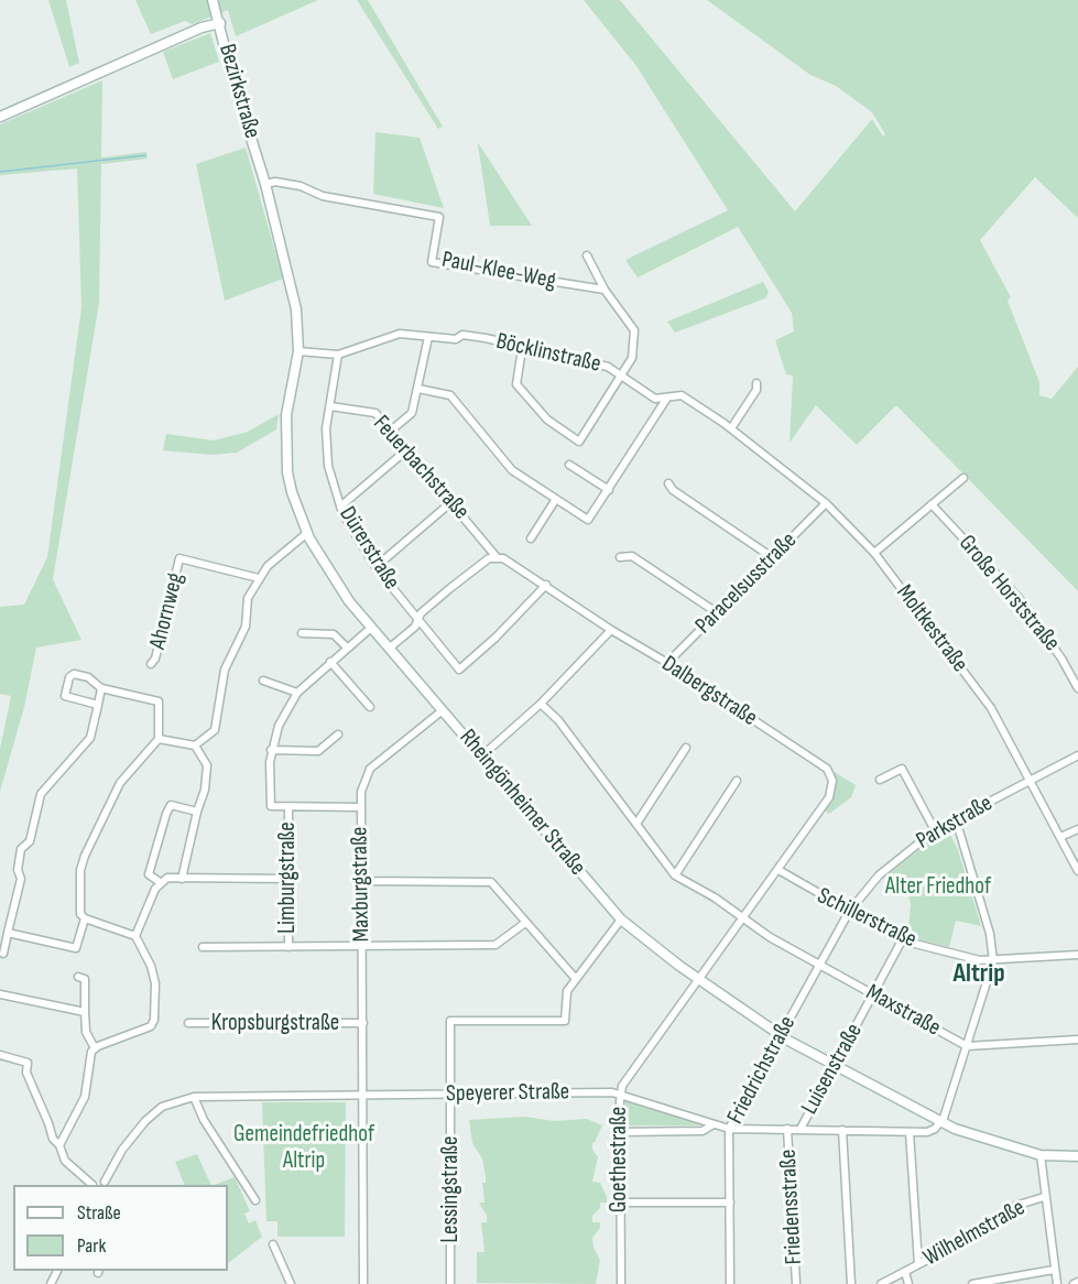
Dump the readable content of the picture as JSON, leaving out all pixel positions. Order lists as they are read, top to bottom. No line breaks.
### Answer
{"streets":{"street":["Bezirkstraße","Paul-Klee-Weg","Böcklinstraße","Feuerbachstraße","Dürerstraße","Paracelsusstraße","Große Horststraße","Ahornweg","Moltkestraße","Dalbergstraße","Rheingönheimer Straße","Parkstraße","Limburgstraße","Maxburgstraße","Schillerstraße","Maxstraße","Kropsburgstraße","Luisenstraße","Friedrichstraße","Speyerer Straße","Goethestraße","Lessingstraße","Friedensstraße","Wilhelmstraße"]},"crossings":[["Bezirkstraße","Paul-Klee-Weg"],["Bezirkstraße","Böcklinstraße"],["Bezirkstraße","Rheingönheimer Straße"],["Paul-Klee-Weg","Böcklinstraße"],["Böcklinstraße","Dürerstraße"],["Böcklinstraße","Moltkestraße"],["Böcklinstraße","Rheingönheimer Straße"],["Feuerbachstraße","Dürerstraße"],["Feuerbachstraße","Dalbergstraße"],["Dürerstraße","Dalbergstraße"],["Paracelsusstraße","Moltkestraße"],["Paracelsusstraße","Dalbergstraße"],["Moltkestraße","Parkstraße"],["Dalbergstraße","Rheingönheimer Straße"],["Dalbergstraße","Schillerstraße"],["Dalbergstraße","Maxstraße"],["Dalbergstraße","Goethestraße"],["Rheingönheimer Straße","Maxburgstraße"],["Rheingönheimer Straße","Luisenstraße"],["Rheingönheimer Straße","Friedrichstraße"],["Rheingönheimer Straße","Speyerer Straße"],["Rheingönheimer Straße","Goethestraße"],["Parkstraße","Schillerstraße"],["Parkstraße","Friedrichstraße"],["Maxburgstraße","Kropsburgstraße"],["Maxburgstraße","Speyerer Straße"],["Schillerstraße","Luisenstraße"],["Schillerstraße","Friedrichstraße"],["Maxstraße","Luisenstraße"],["Maxstraße","Friedrichstraße"],["Luisenstraße","Speyerer Straße"],["Friedrichstraße","Speyerer Straße"],["Speyerer Straße","Goethestraße"],["Speyerer Straße","Lessingstraße"],["Speyerer Straße","Friedensstraße"]],"districts":["Altrip"],"parks":["Alter Friedhof","Gemeindefriedhof Altrip"],"legend":["Straße","Park"]}
